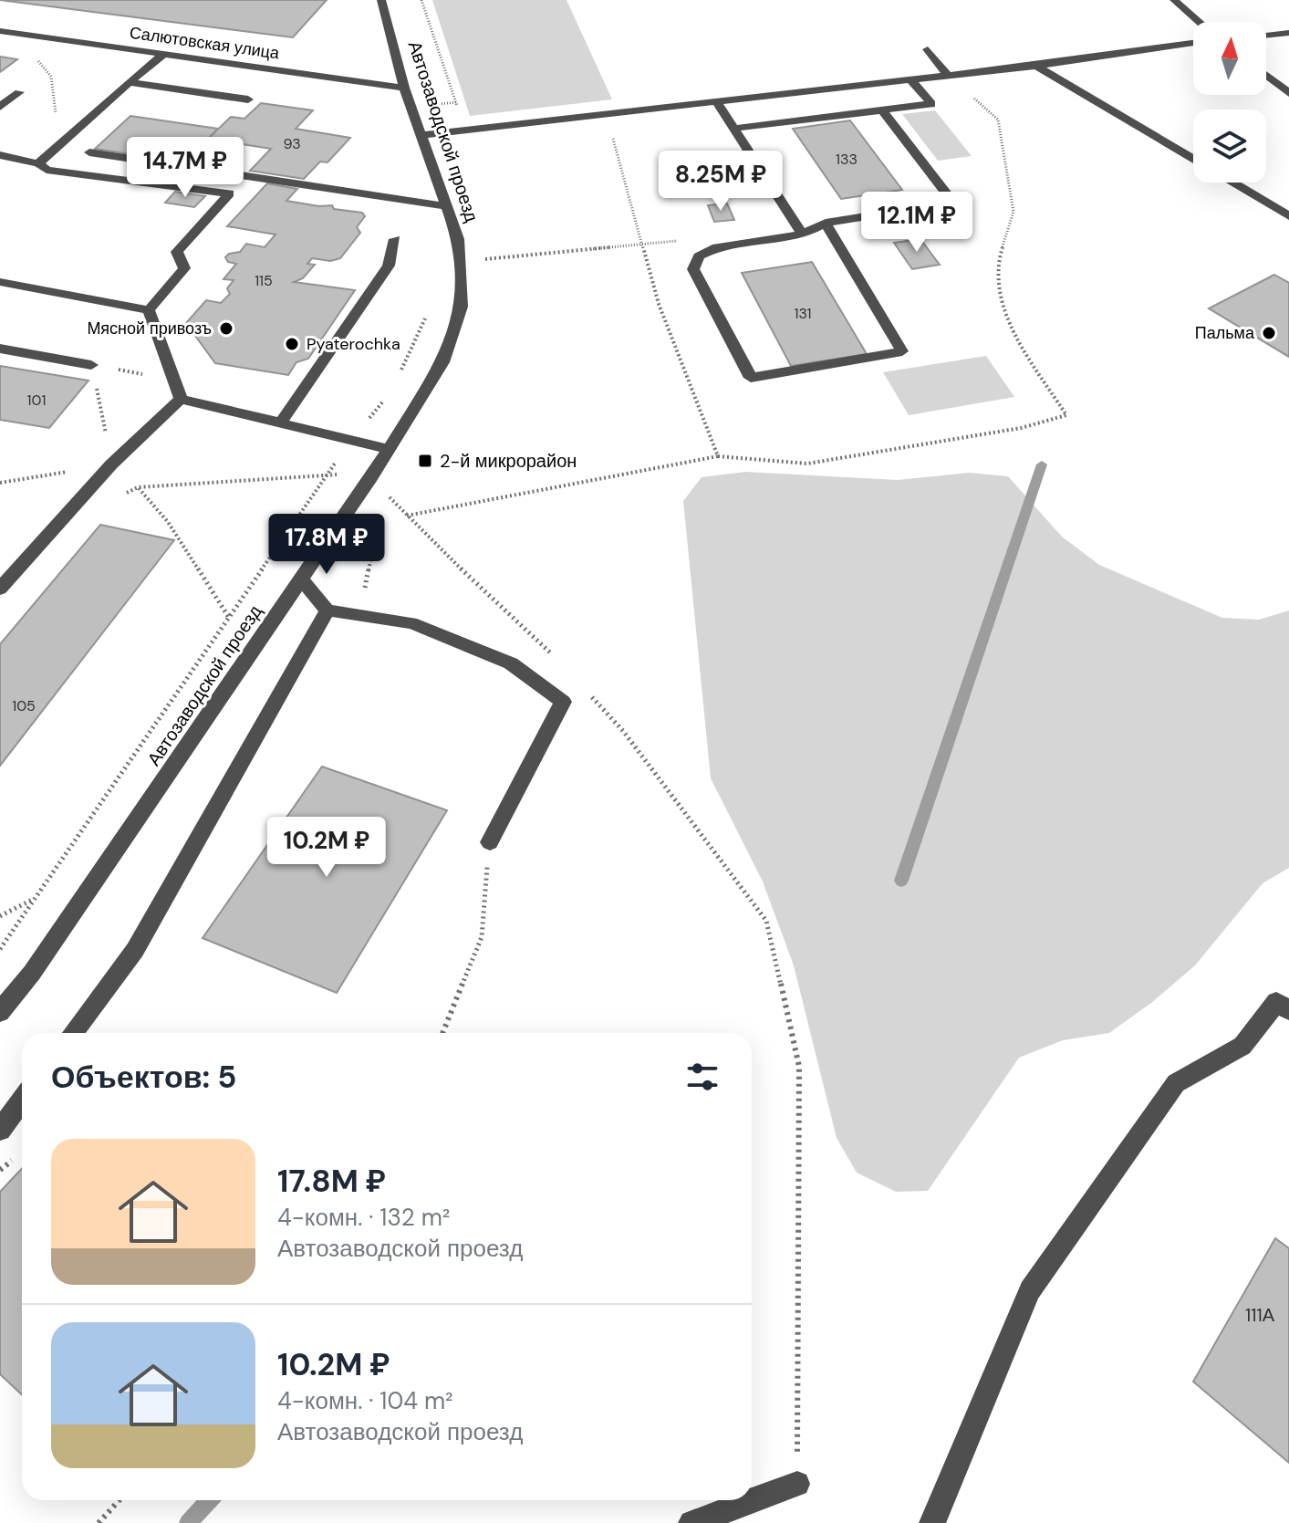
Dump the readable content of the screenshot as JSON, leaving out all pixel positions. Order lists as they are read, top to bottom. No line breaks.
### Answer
{"streets":{"street":["Салютовская улица","Автозаводской проезд"]},"crossings":[["Салютовская улица","Автозаводской проезд"]],"places":{"other":["Мясной привозъ","Пальма","Pyaterochka"],"transit":["2-й микрорайон"]},"house_numbers":["93","133","115","131","101","105","111А"],"north":"top","page":{"price":["14.7M ₽","8.25M ₽","12.1M ₽","17.8M ₽","10.2M ₽"],"heading":"Объектов: 5","list":[{"name":"17.8M ₽","note":"4-комн. · 132 m² · Автозаводской проезд"},{"name":"10.2M ₽","note":"4-комн. · 104 m² · Автозаводской проезд"}]}}
